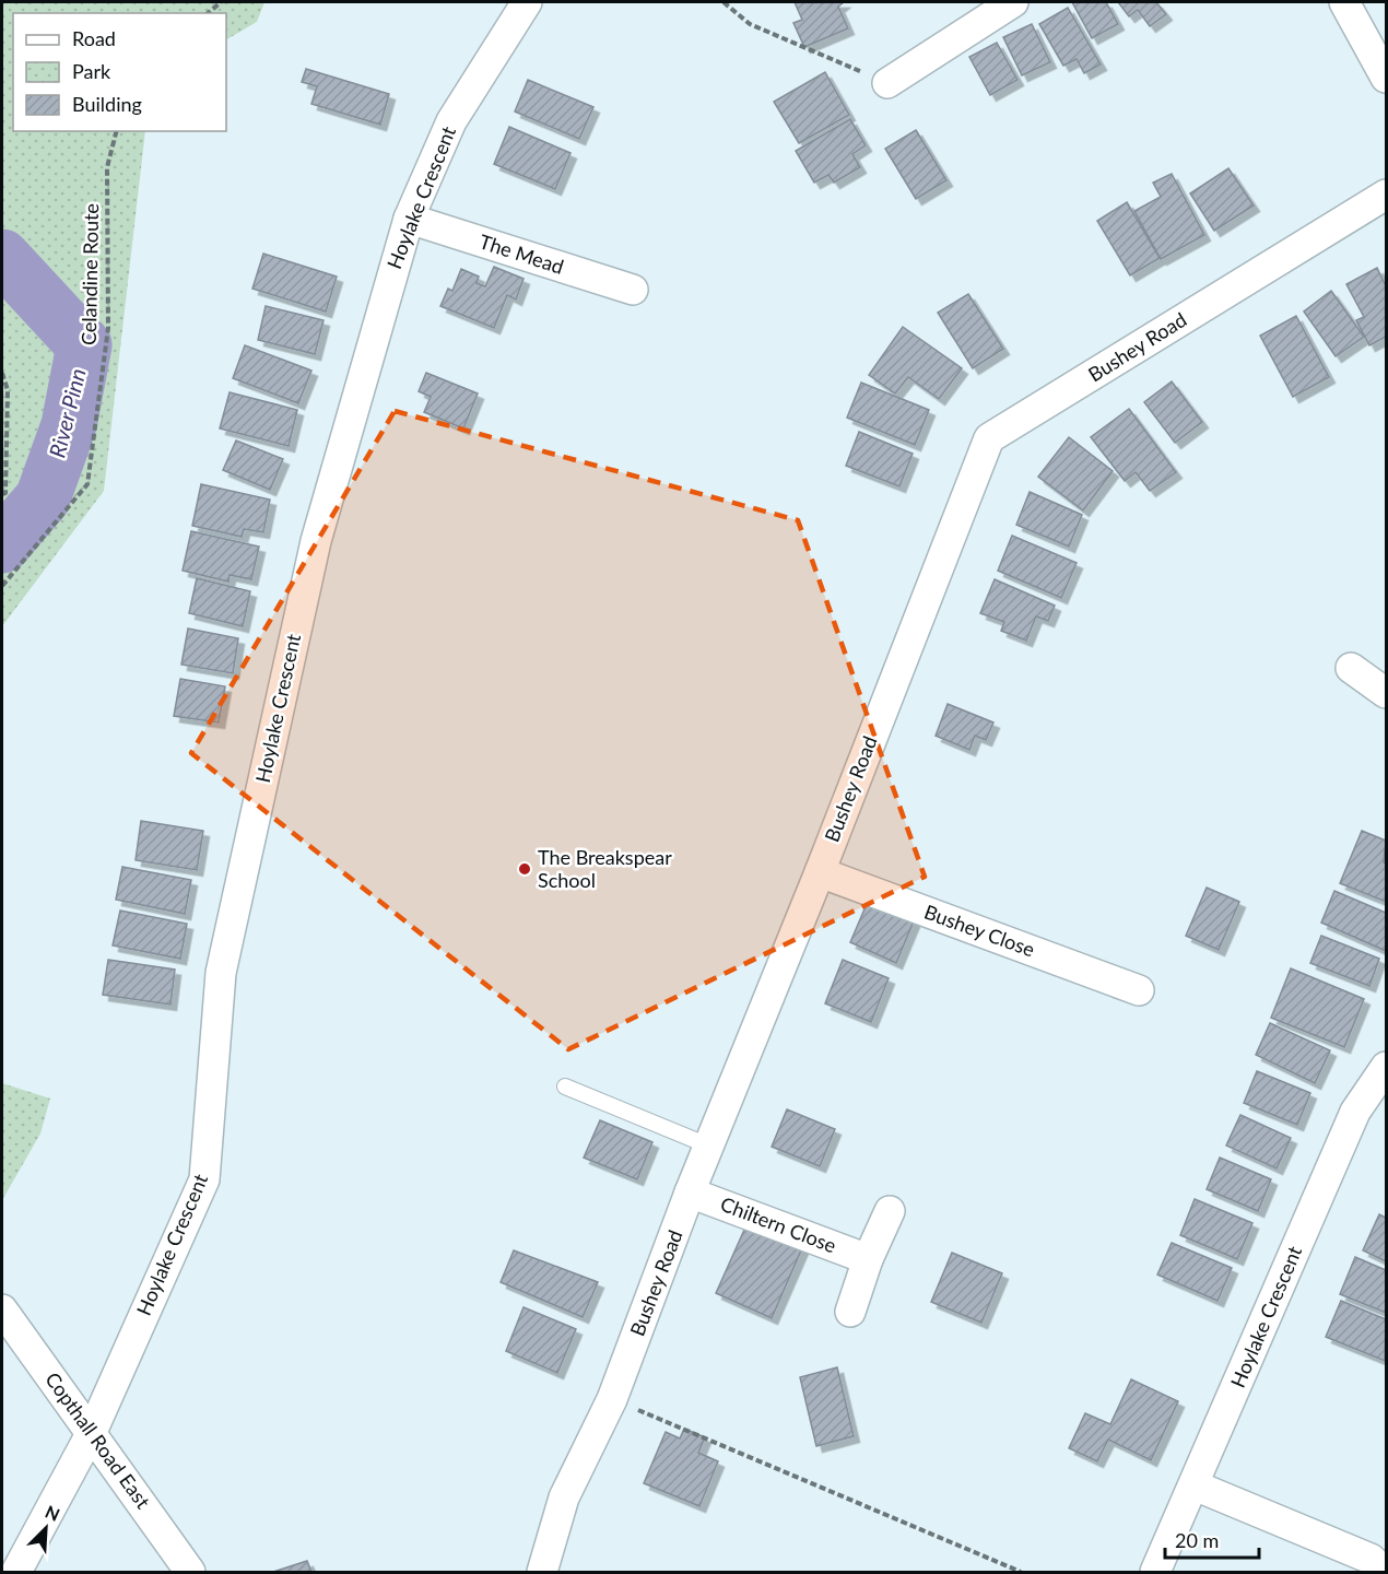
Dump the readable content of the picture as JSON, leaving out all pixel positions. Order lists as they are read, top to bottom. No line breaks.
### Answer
{"streets":{"street":["Hoylake Crescent","The Mead","Bushey Road","Bushey Close","Chiltern Close","Copthall Road East"],"path":["Celandine Route"]},"crossings":[["Hoylake Crescent","The Mead"],["Hoylake Crescent","Copthall Road East"],["Bushey Road","Bushey Close"],["Bushey Road","Chiltern Close"]],"water":["River Pinn"],"places":["The Breakspear School"],"legend":["Road","Park","Building"],"scale_bar":"20 m","north":"top right"}
